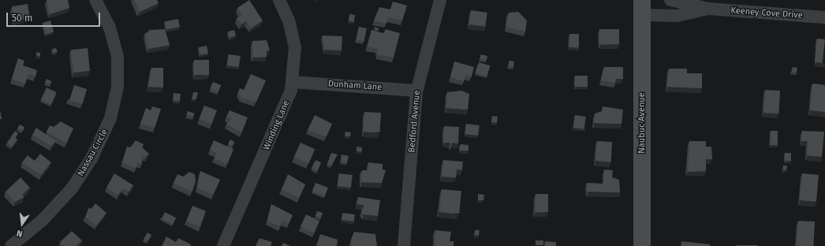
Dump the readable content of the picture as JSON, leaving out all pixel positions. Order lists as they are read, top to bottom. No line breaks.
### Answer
{"streets":{"main road":["Naubuc Avenue"],"street":["Keeney Cove Drive","Dunham Lane","Bedford Avenue","Winding Lane","Nassau Circle"]},"crossings":[["Keeney Cove Drive","Naubuc Avenue"],["Dunham Lane","Bedford Avenue"],["Dunham Lane","Winding Lane"]],"scale_bar":"50 m","north":"bottom"}
